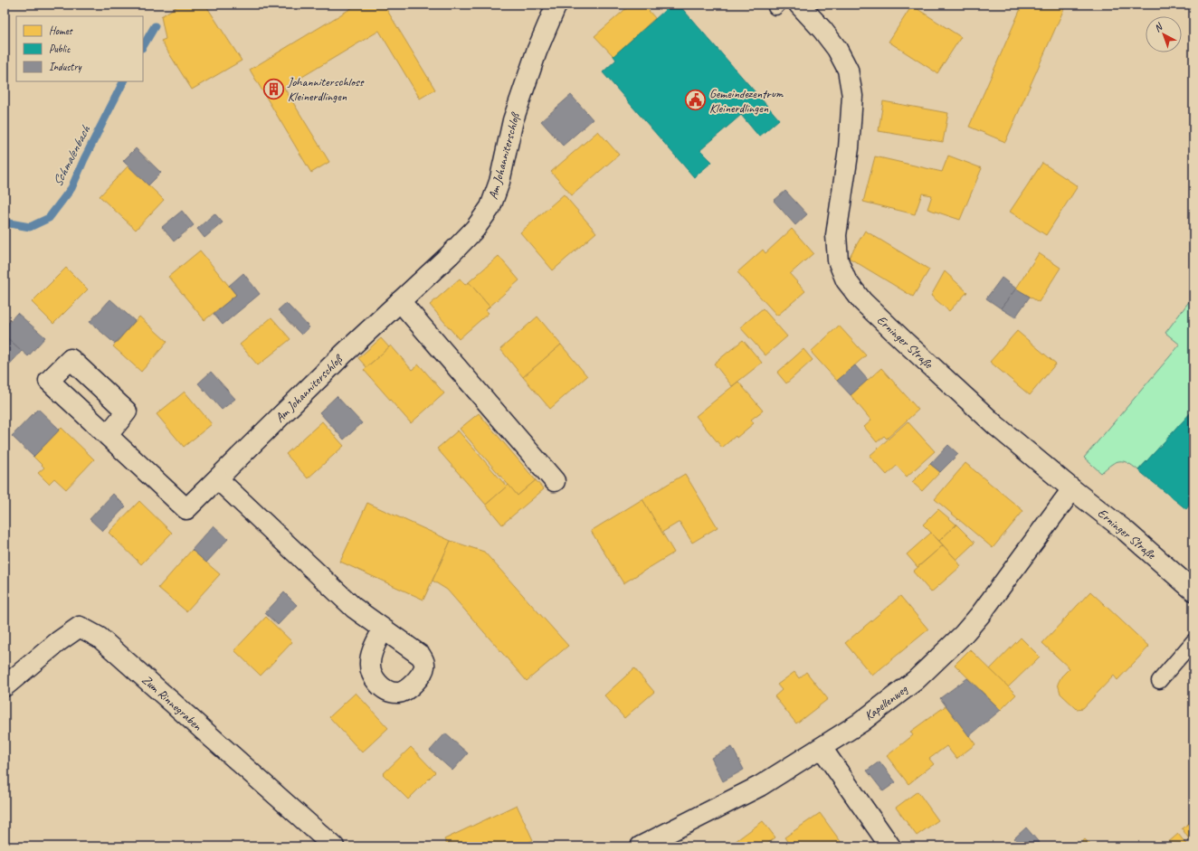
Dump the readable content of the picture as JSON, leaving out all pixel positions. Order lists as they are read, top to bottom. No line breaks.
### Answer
{"streets":{"street":["Am Johanniterschloß","Erninger Straße","Zum Rinnegraben","Kapellenweg"]},"crossings":[["Erninger Straße","Kapellenweg"]],"water":["Schmalenbach"],"places":{"building":["Johanniterschloss Kleinerdlingen"],"public building":["Gemeindezentrum Kleinerdlingen"]},"legend":["Homes","Public","Industry"],"north":"top left"}
